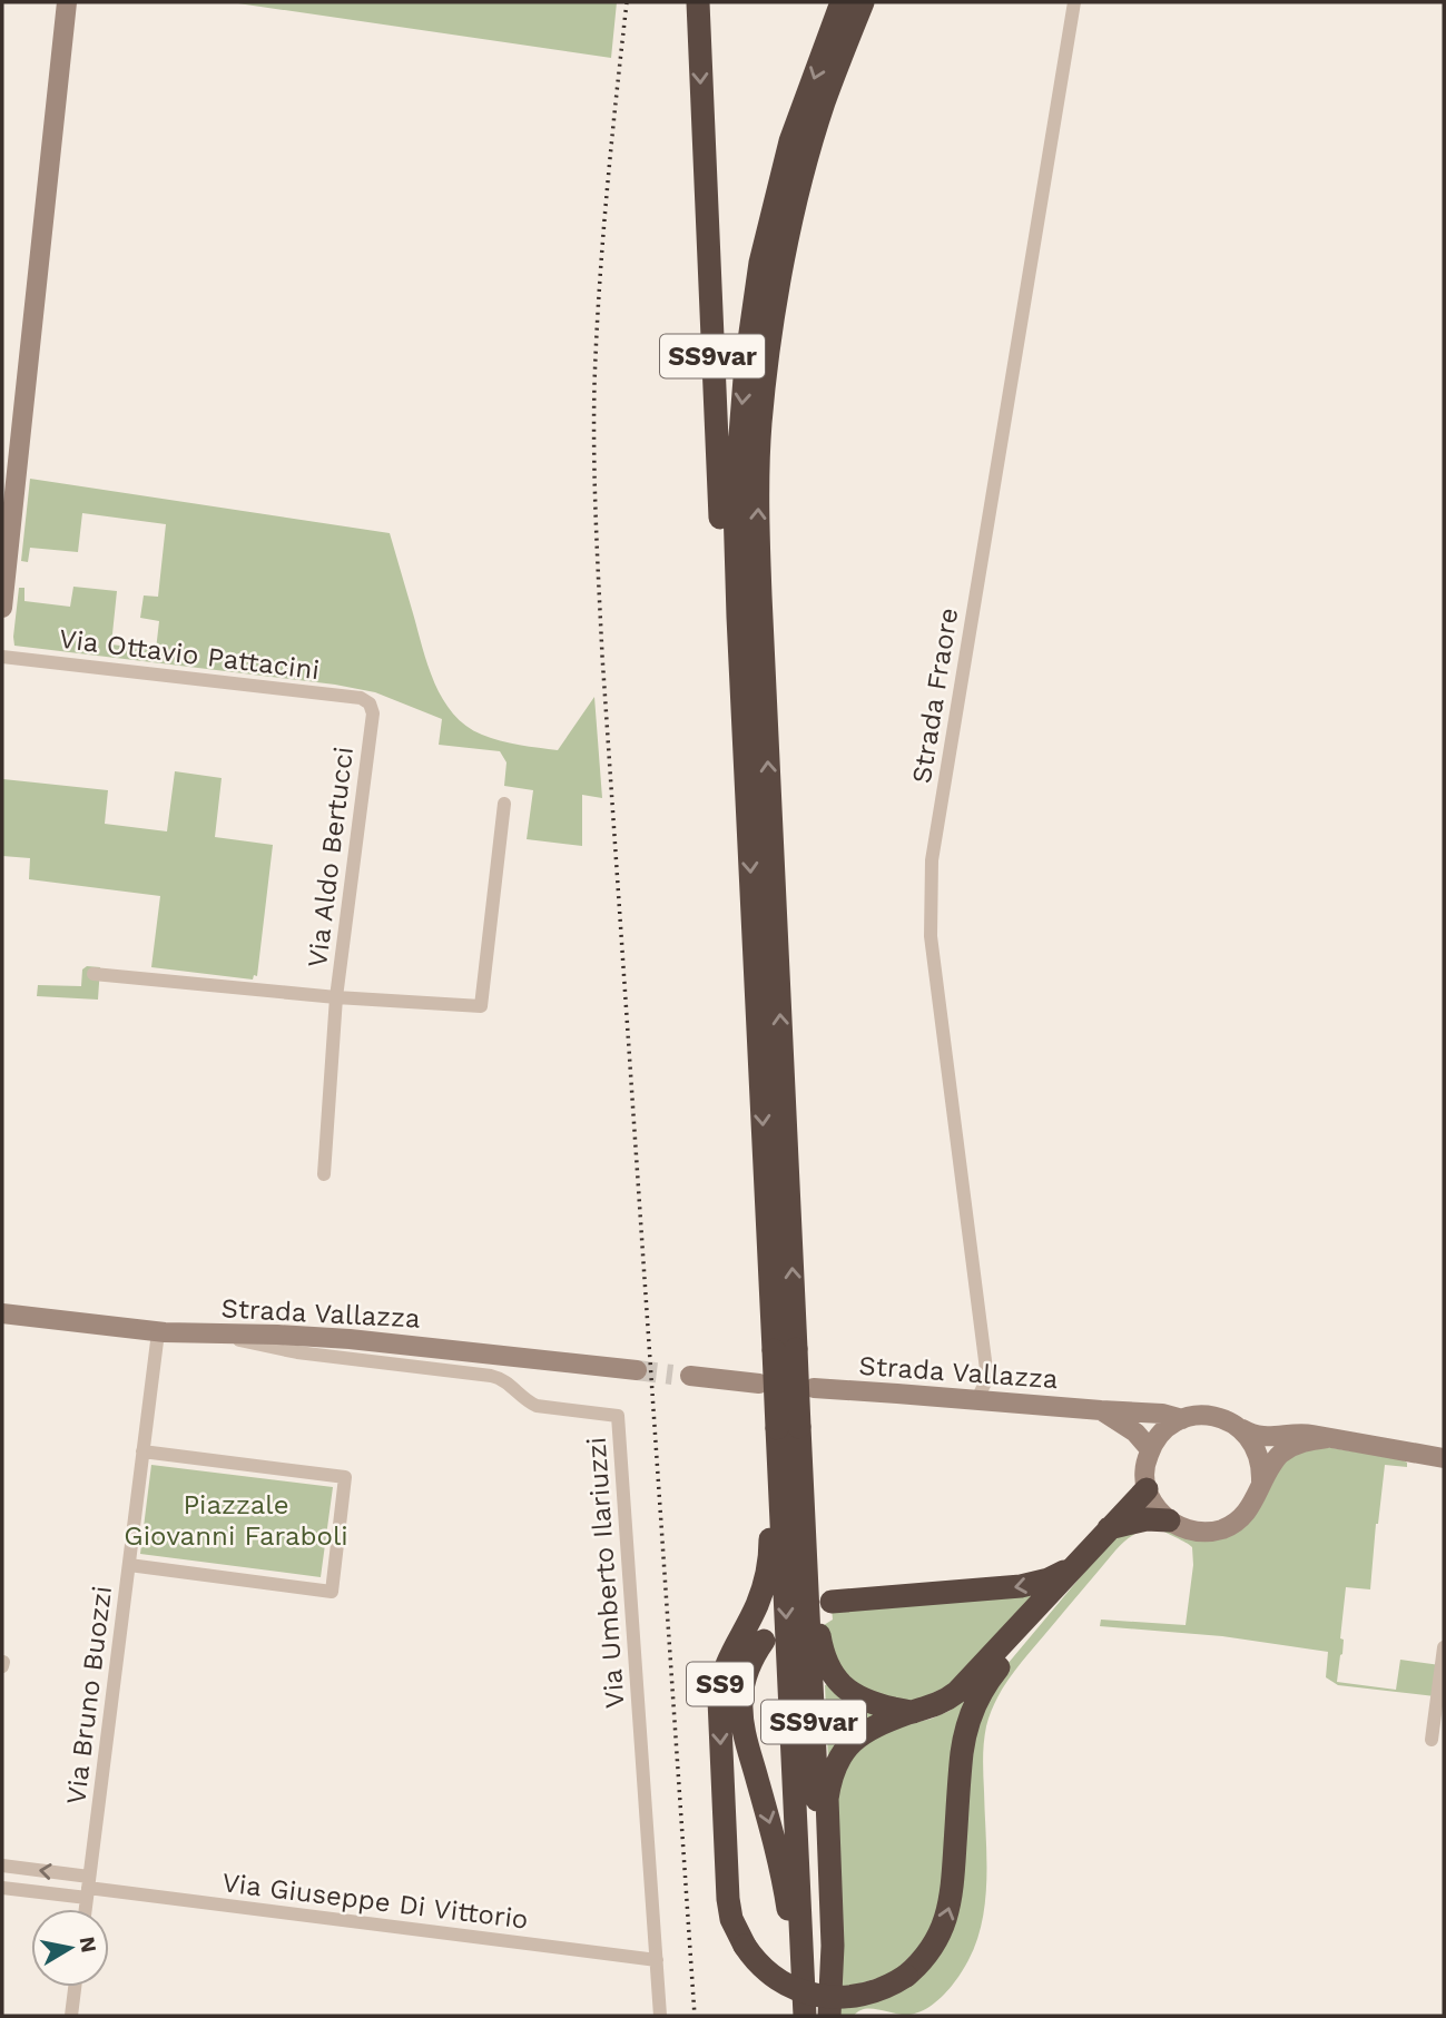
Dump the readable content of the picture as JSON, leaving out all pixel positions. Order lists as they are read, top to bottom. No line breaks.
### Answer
{"streets":{"highway":["SS9var","SS9"],"street":["Via Ottavio Pattacini","Strada Fraore","Via Aldo Bertucci","Strada Vallazza","Via Umberto Ilariuzzi","Via Bruno Buozzi","Via Giuseppe Di Vittorio"]},"crossings":[["SS9var","SS9"],["Via Ottavio Pattacini","Via Aldo Bertucci"],["Strada Fraore","Strada Vallazza"],["Strada Vallazza","Via Umberto Ilariuzzi"],["Strada Vallazza","SS9"],["Strada Vallazza","Via Bruno Buozzi"],["Via Umberto Ilariuzzi","Via Giuseppe Di Vittorio"],["Via Bruno Buozzi","Via Giuseppe Di Vittorio"]],"parks":["Piazzale Giovanni Faraboli"],"north":"right"}
